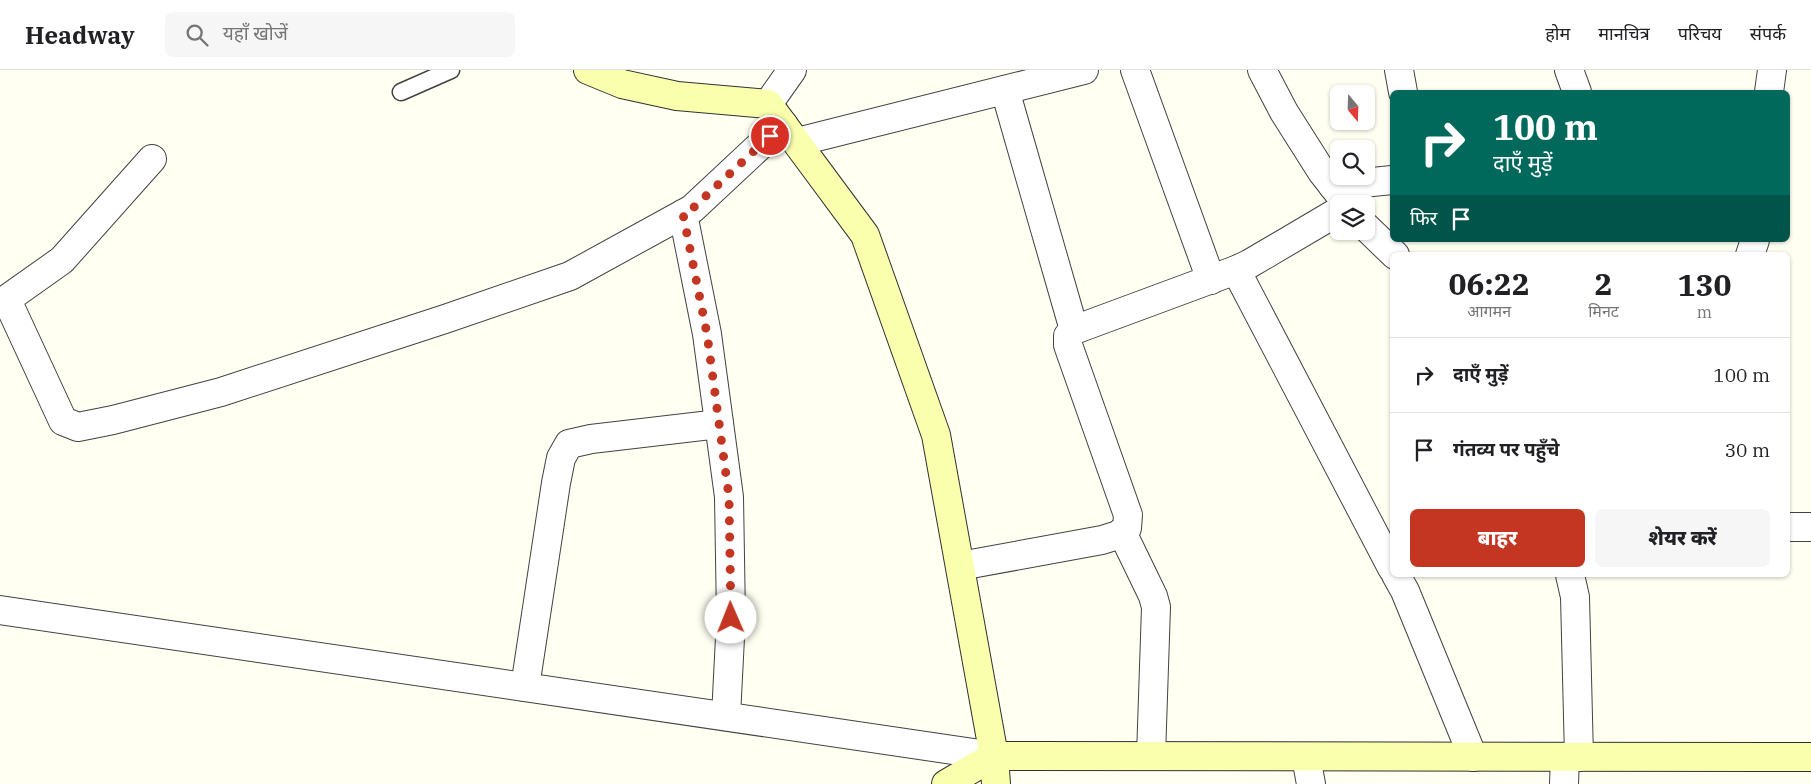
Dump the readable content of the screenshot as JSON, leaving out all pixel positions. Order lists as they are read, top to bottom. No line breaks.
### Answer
{"north":"bottom","page":{"header":"Headway","search":"यहाँ खोजें","nav":["होम","मानचित्र","परिचय","संपर्क"],"turn":["100 m","दाएँ मुड़ें"],"then":"फिर","eta":["06:22","आगमन","2","मिनट","130","m"],"list":[{"name":"दाएँ मुड़ें","value":"100 m"},{"name":"गंतव्य पर पहुँचे","value":"30 m"}],"buttons":["बाहर","शेयर करें"]}}
